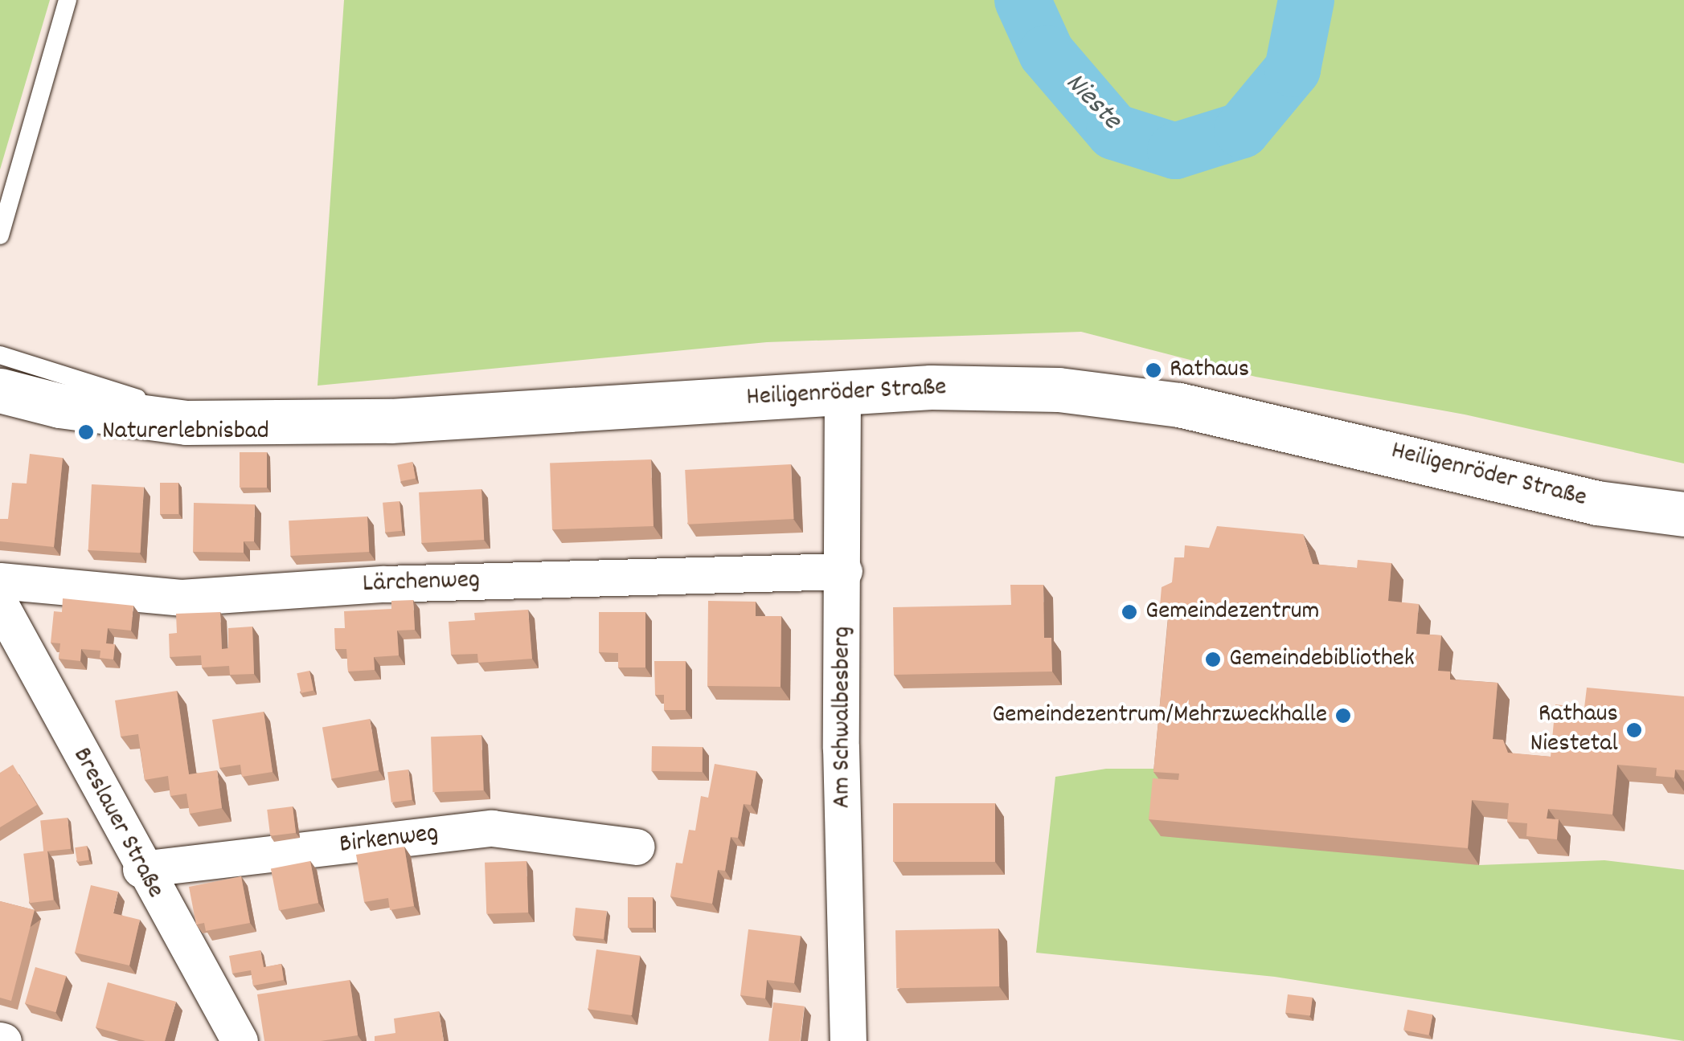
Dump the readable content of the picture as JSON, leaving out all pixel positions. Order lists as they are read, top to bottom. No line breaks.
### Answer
{"streets":{"street":["Heiligenröder Straße","Lärchenweg","Am Schwalbesberg","Breslauer Straße","Birkenweg"]},"crossings":[["Heiligenröder Straße","Am Schwalbesberg"],["Lärchenweg","Am Schwalbesberg"],["Breslauer Straße","Birkenweg"]],"water":["Nieste"],"places":["Rathaus","Naturerlebnisbad","Gemeindezentrum","Gemeindebibliothek","Gemeindezentrum/Mehrzweckhalle","Rathaus Niestetal"]}
